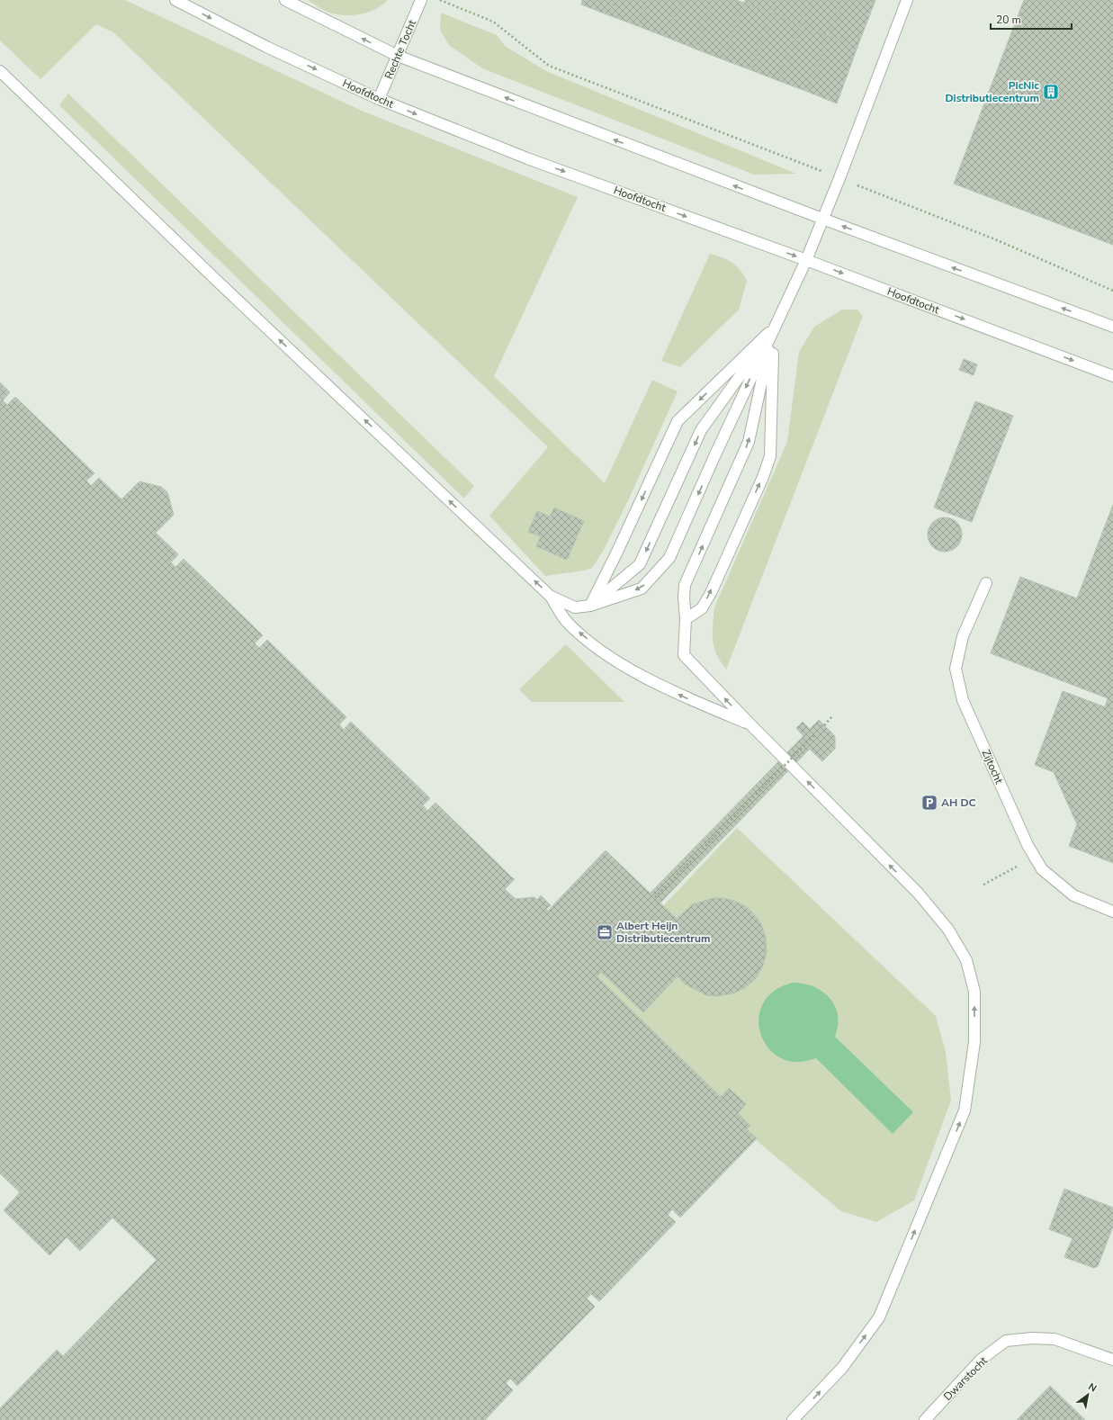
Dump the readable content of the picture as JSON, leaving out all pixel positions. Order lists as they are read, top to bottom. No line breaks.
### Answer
{"streets":{"street":["Rechte Tocht","Hoofdtocht","Zijtocht","Dwarstocht"]},"crossings":[["Rechte Tocht","Hoofdtocht"]],"places":{"building":["PicNic Distributiecentrum"],"parking":["AH DC"],"office":["Albert Heijn Distributiecentrum"]},"scale_bar":"20 m","north":"top right"}
